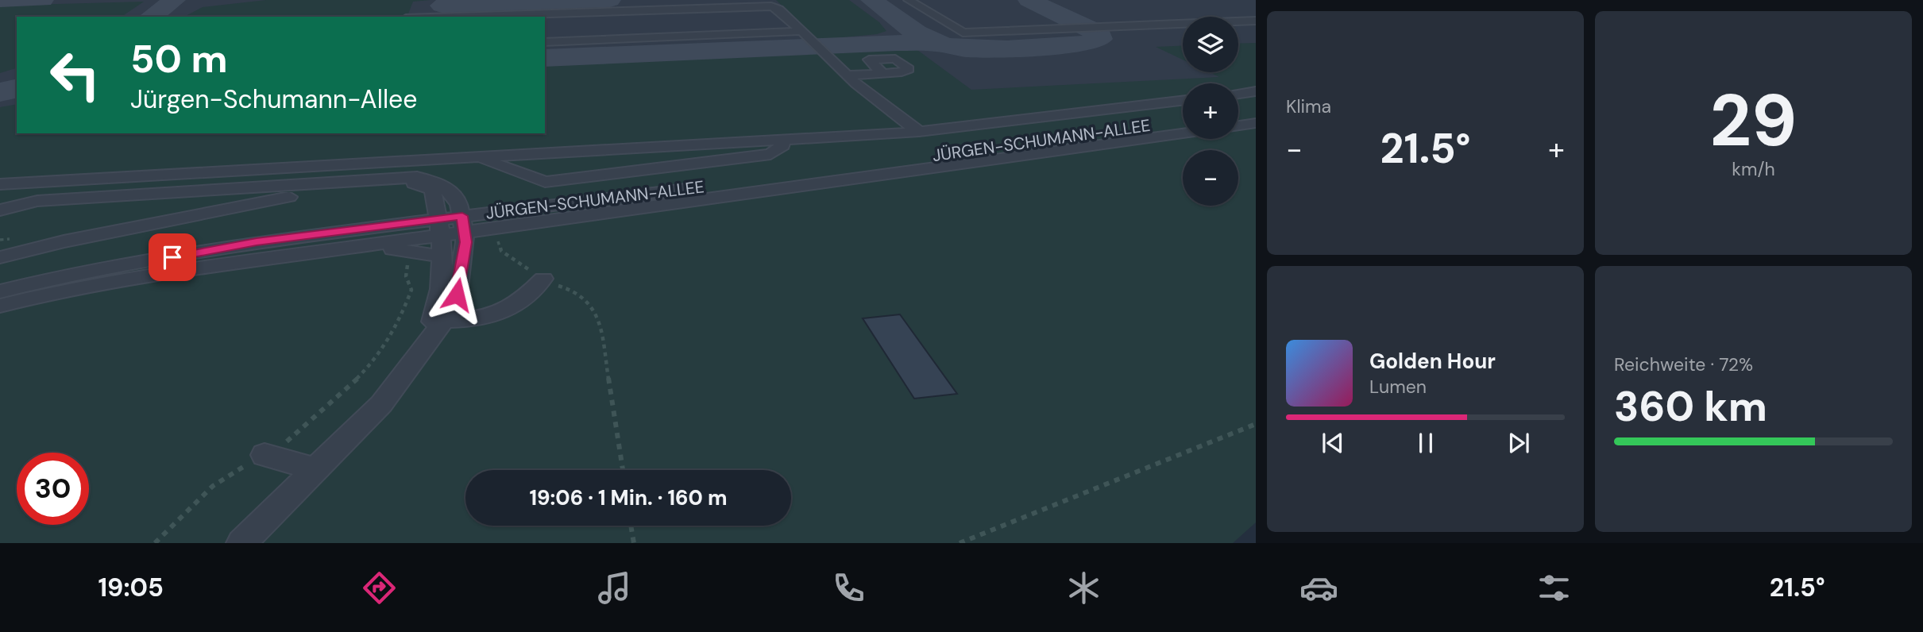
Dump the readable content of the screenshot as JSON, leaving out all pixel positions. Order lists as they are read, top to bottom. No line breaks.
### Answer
{"streets":{"street":["JÜRGEN-SCHUMANN-ALLEE"]},"page":{"tile":["Klima",["29","km/h"],["Reichweite · 72%","360 km"]],"map_buttons":["+","−"],"turn":["50 m","Jürgen-Schumann-Allee"],"heat":["−","21.5°","+"],"song":["Golden Hour","Lumen"],"limit":"30","trip":"19:06 · 1 Min. · 160 m","tabs":["19:05","21.5°"]}}
